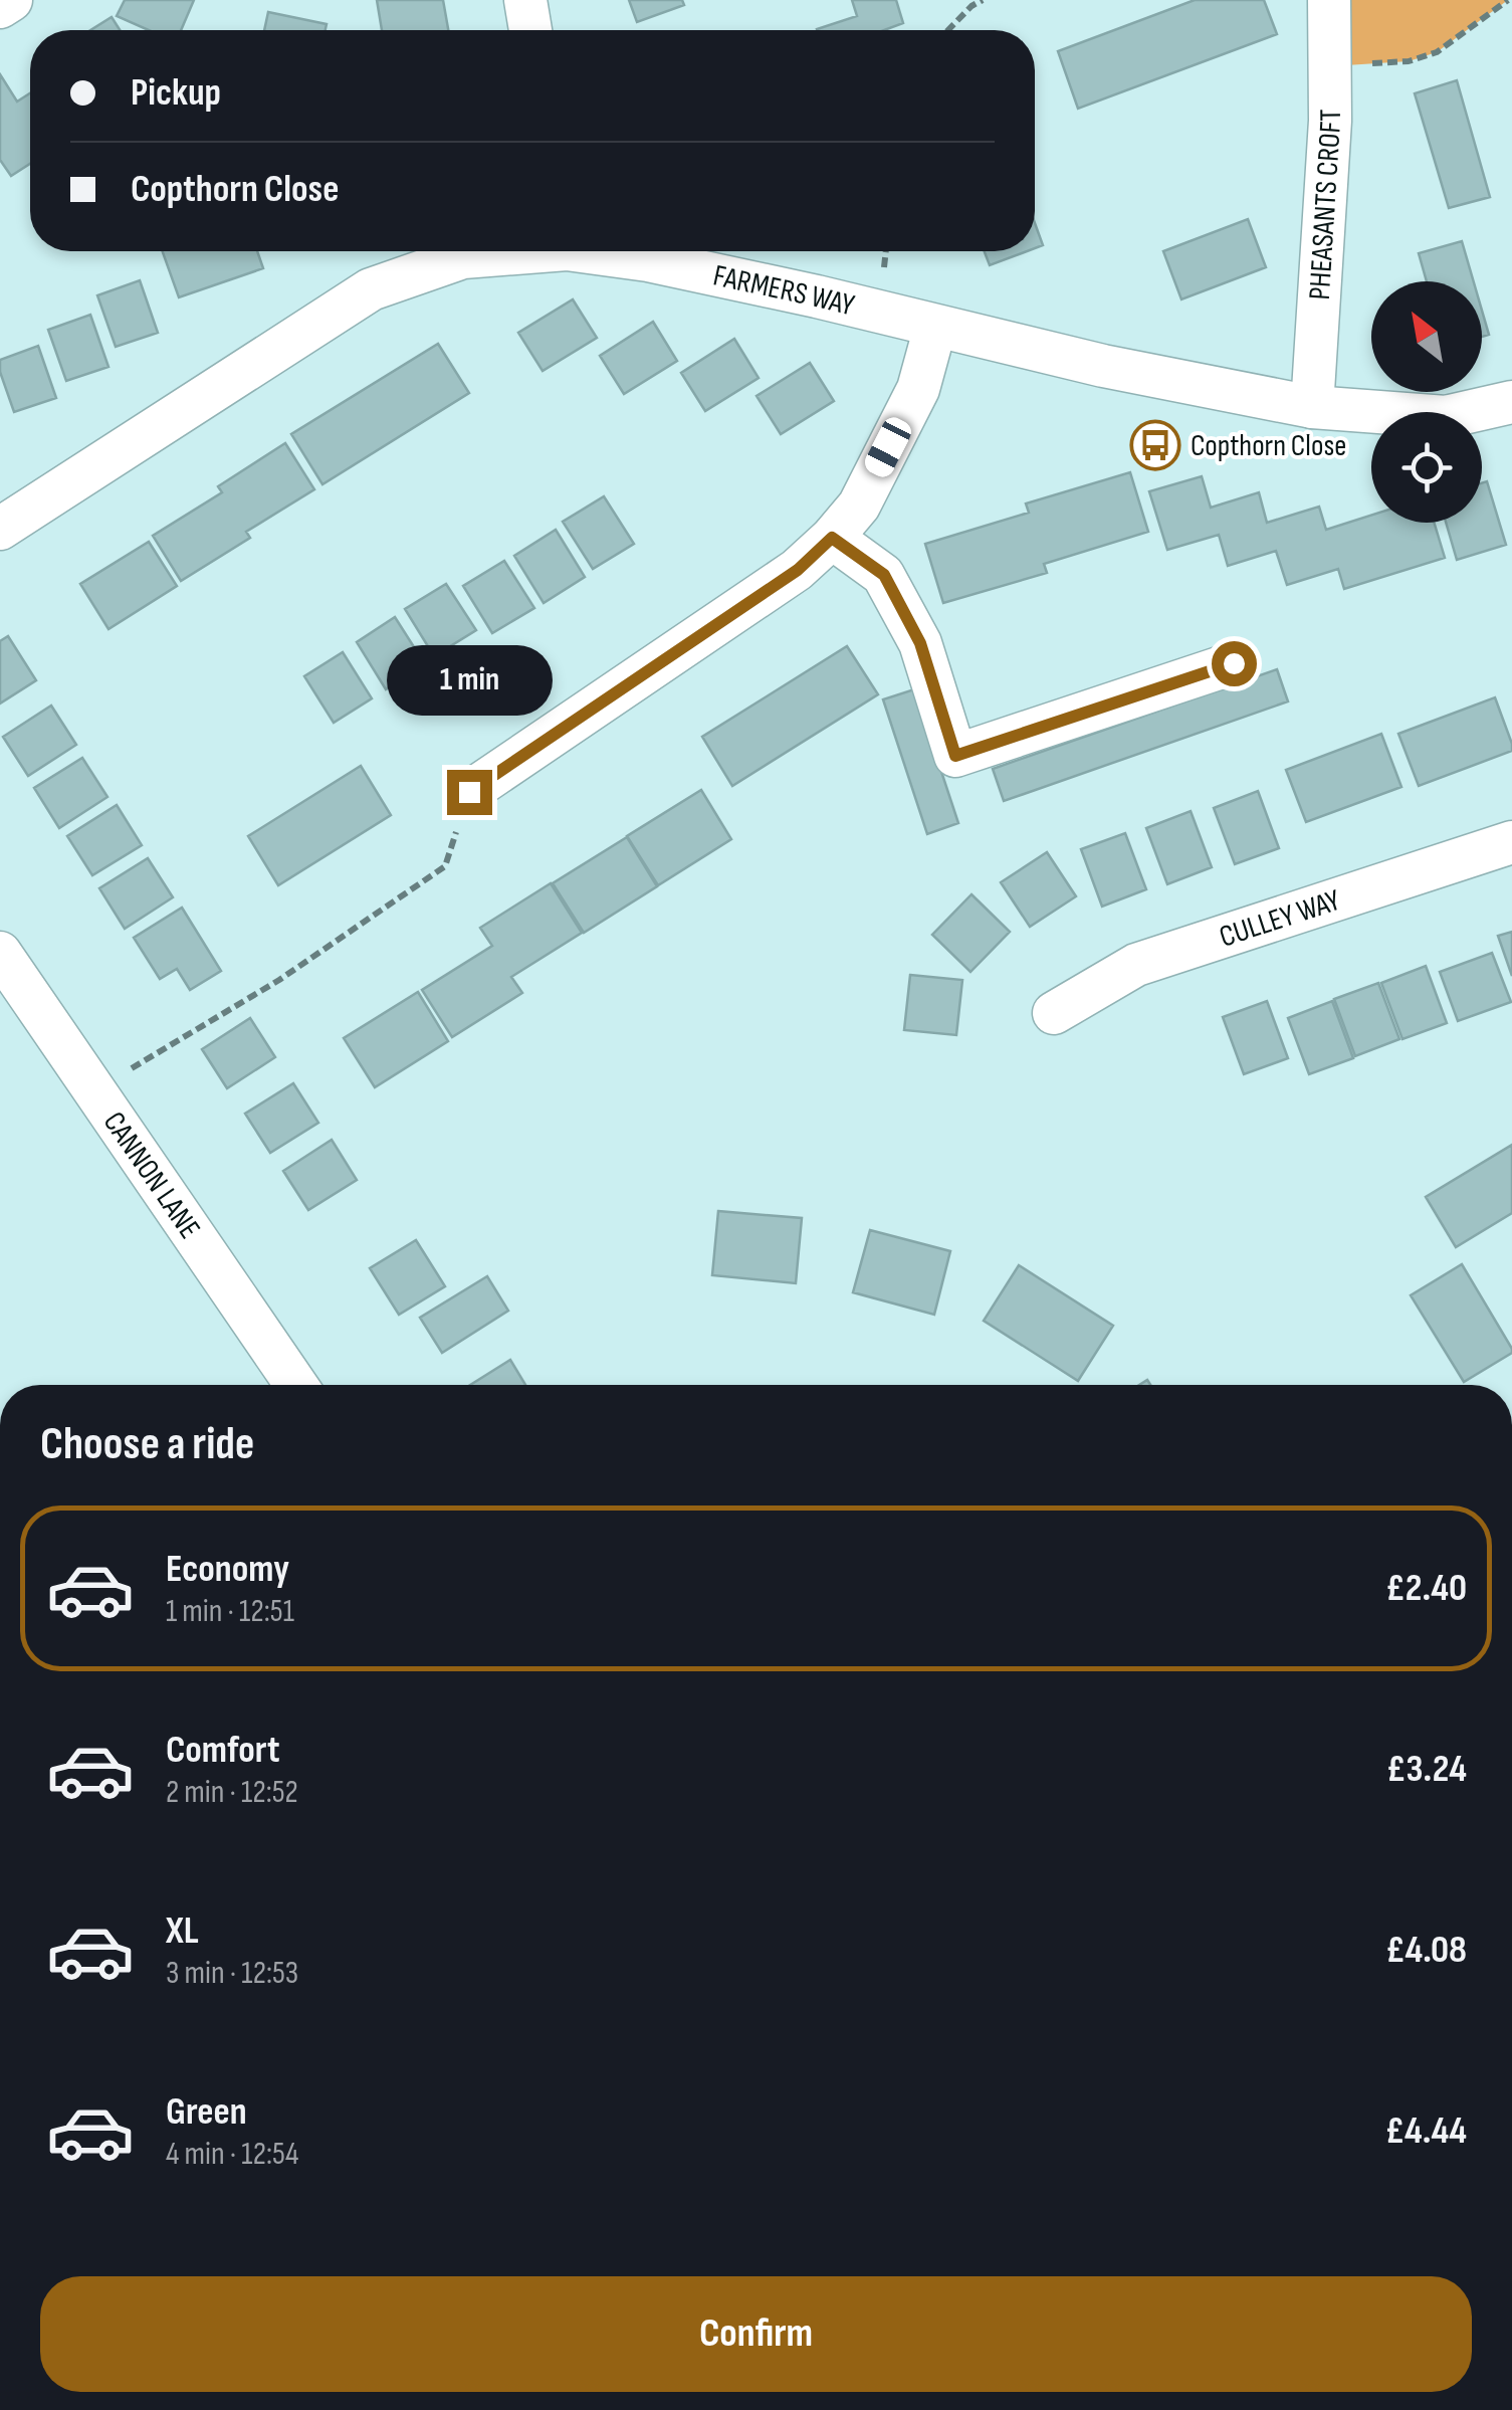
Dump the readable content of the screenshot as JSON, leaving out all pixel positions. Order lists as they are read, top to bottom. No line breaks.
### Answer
{"streets":{"street":["PHEASANTS CROFT","FARMERS WAY","CULLEY WAY","CANNON LANE"]},"crossings":[["PHEASANTS CROFT","FARMERS WAY"]],"places":{"bus stop":["Copthorn Close"]},"north":"top left","page":{"banner":["Pickup","Copthorn Close"],"bubble":"1 min","heading":"Choose a ride","list":[{"name":"Economy","note":"1 min · 12:51","value":"£2.40"},{"name":"Comfort","note":"2 min · 12:52","value":"£3.24"},{"name":"XL","note":"3 min · 12:53","value":"£4.08"},{"name":"Green","note":"4 min · 12:54","value":"£4.44"}],"buttons":"Confirm"}}
